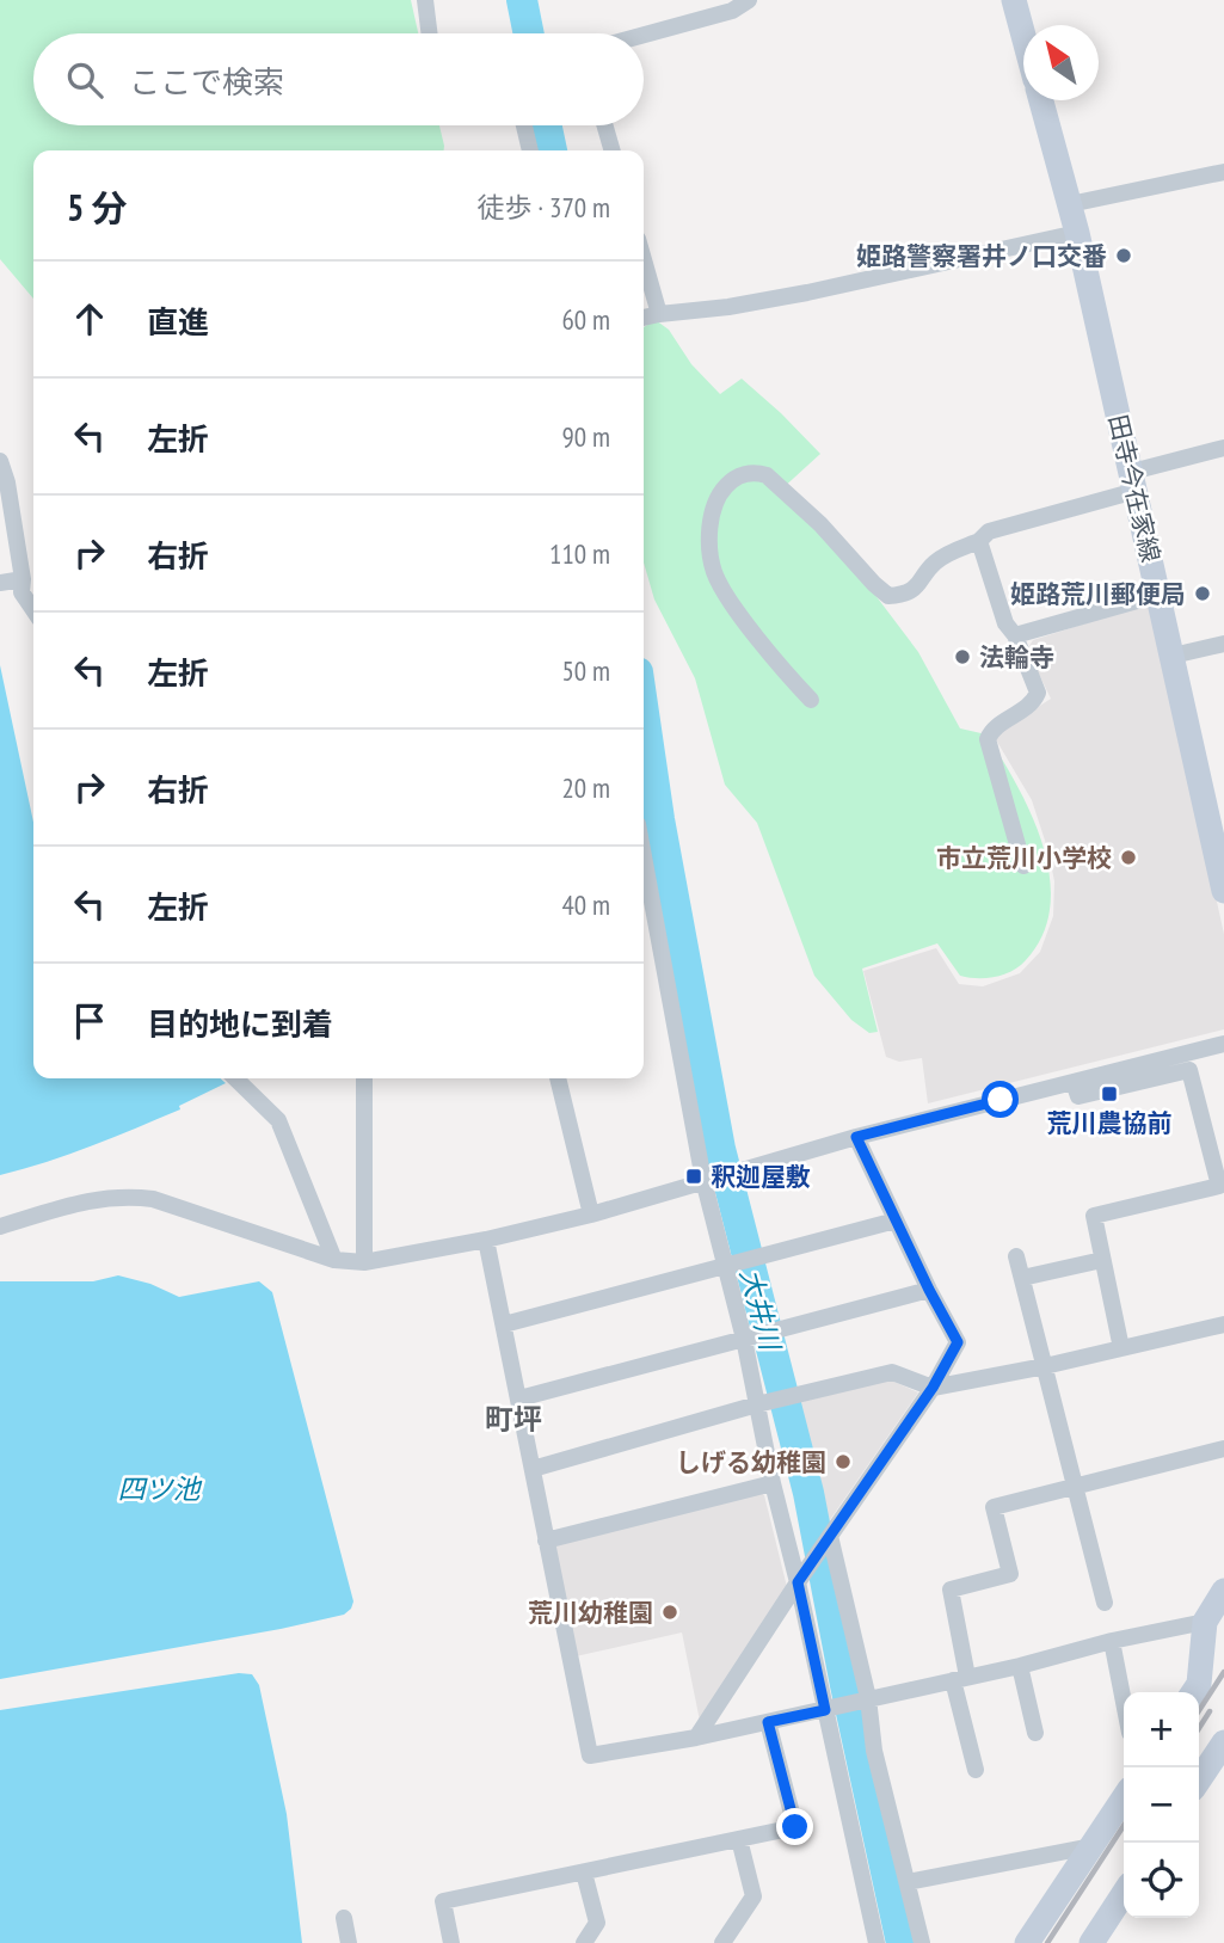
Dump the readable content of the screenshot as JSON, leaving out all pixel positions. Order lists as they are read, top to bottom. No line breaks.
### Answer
{"streets":{"main road":["田寺今在家線"]},"districts":["町坪"],"water":["大井川","四ツ池"],"places":{"other":["姫路警察署井ノ口交番","姫路荒川郵便局","法輪寺","市立荒川小学校","しげる幼稚園","荒川幼稚園"],"transit":["荒川農協前","釈迦屋敷"]},"north":"top left","page":{"search":"ここで検索","heading":["5 分","徒歩 · 370 m"],"list":[["直進","60 m"],["左折","90 m"],["右折","110 m"],["左折","50 m"],["右折","20 m"],["左折","40 m"],"目的地に到着"],"map_buttons":["+","−"]}}
